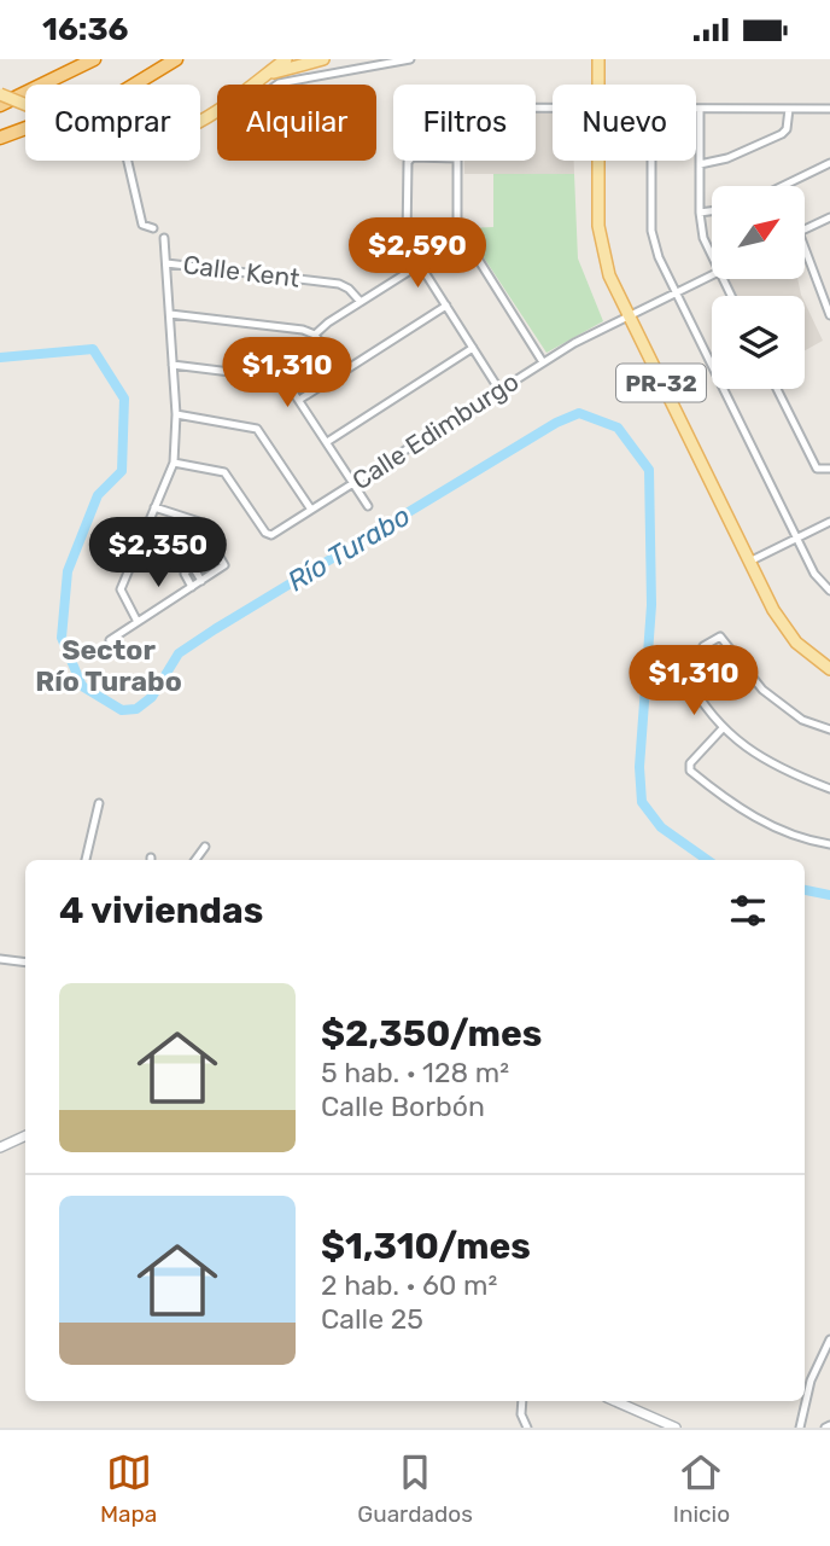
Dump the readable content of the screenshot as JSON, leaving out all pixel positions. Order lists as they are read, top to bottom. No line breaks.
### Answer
{"streets":{"main road":["PR-32"],"street":["Calle Kent","Calle Edimburgo"]},"crossings":[["PR-32","Calle Edimburgo"]],"districts":["Sector Río Turabo"],"water":["Río Turabo"],"north":"top right","page":{"status":"16:36","chip":["Comprar","Alquilar","Filtros","Nuevo"],"price":["$2,590","$1,310","$2,350","$1,310"],"heading":"4 viviendas","list":[{"name":"$2,350/mes","note":"5 hab. · 128 m² · Calle Borbón"},{"name":"$1,310/mes","note":"2 hab. · 60 m² · Calle 25"}],"tabs":["Mapa","Guardados","Inicio"]}}
